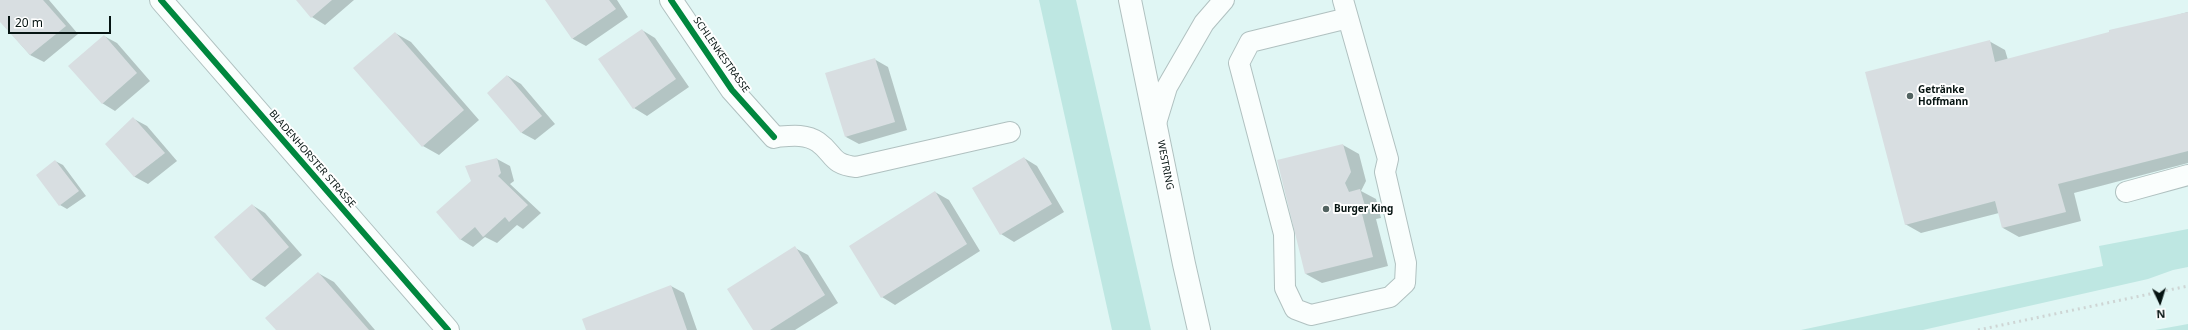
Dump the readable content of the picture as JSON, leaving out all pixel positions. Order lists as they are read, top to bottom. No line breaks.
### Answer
{"streets":{"street":["SCHLENKESTRASSE","BLADENHORSTER STRASSE","WESTRING"]},"places":["Getränke Hoffmann","Burger King"],"scale_bar":"20 m","north":"bottom"}
